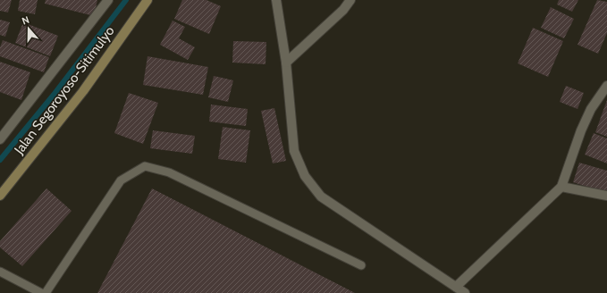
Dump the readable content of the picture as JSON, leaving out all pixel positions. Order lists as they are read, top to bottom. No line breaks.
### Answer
{"streets":{"main road":["Jalan Segoroyoso-Sitimulyo"]},"north":"top"}
